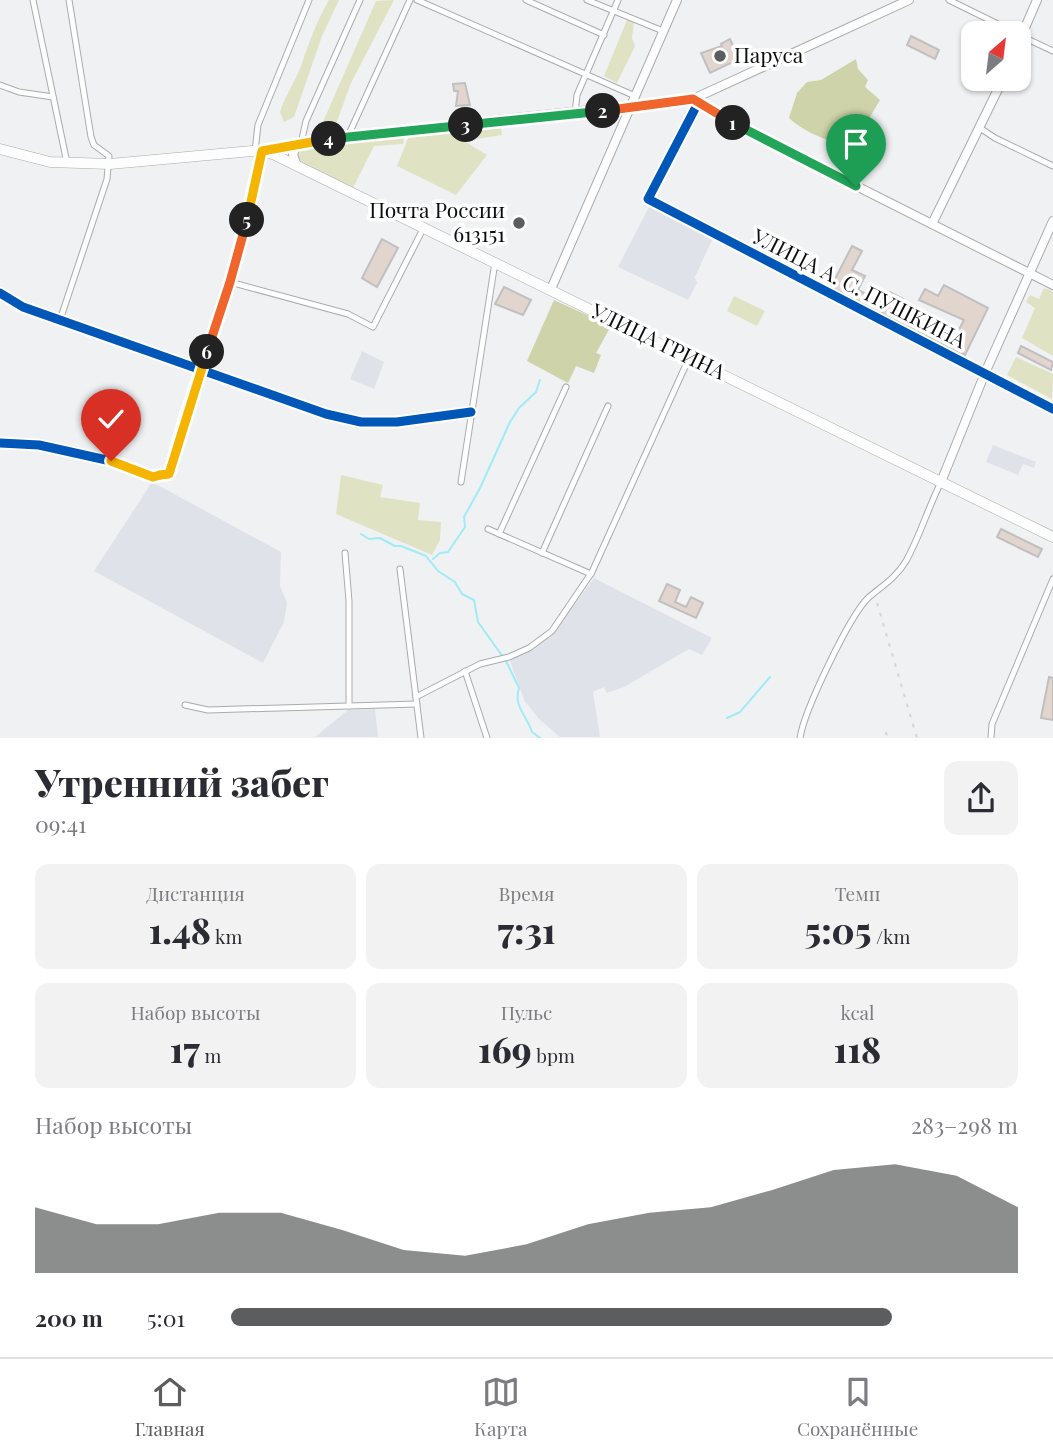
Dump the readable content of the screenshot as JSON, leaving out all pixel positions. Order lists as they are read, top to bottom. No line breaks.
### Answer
{"streets":{"highway":["УЛИЦА ГРИНА"],"street":["УЛИЦА А. С. ПУШКИНА"]},"places":["Паруса","Почта России 613151"],"north":"top right","page":{"pins":["2","1","3","4","5","6"],"heading":["Утренний забег","09:41"],"stats":[["Дистанция","1.48 km"],["Время","7:31"],["Темп","5:05 /km"],["Набор высоты","17 m"],["Пульс","169 bpm"],["kcal","118"]],"chart":["Набор высоты","283–298 m"],"list":[{"name":"200 m","note":"5:01"}],"tabs":["Главная","Карта","Сохранённые"]}}
